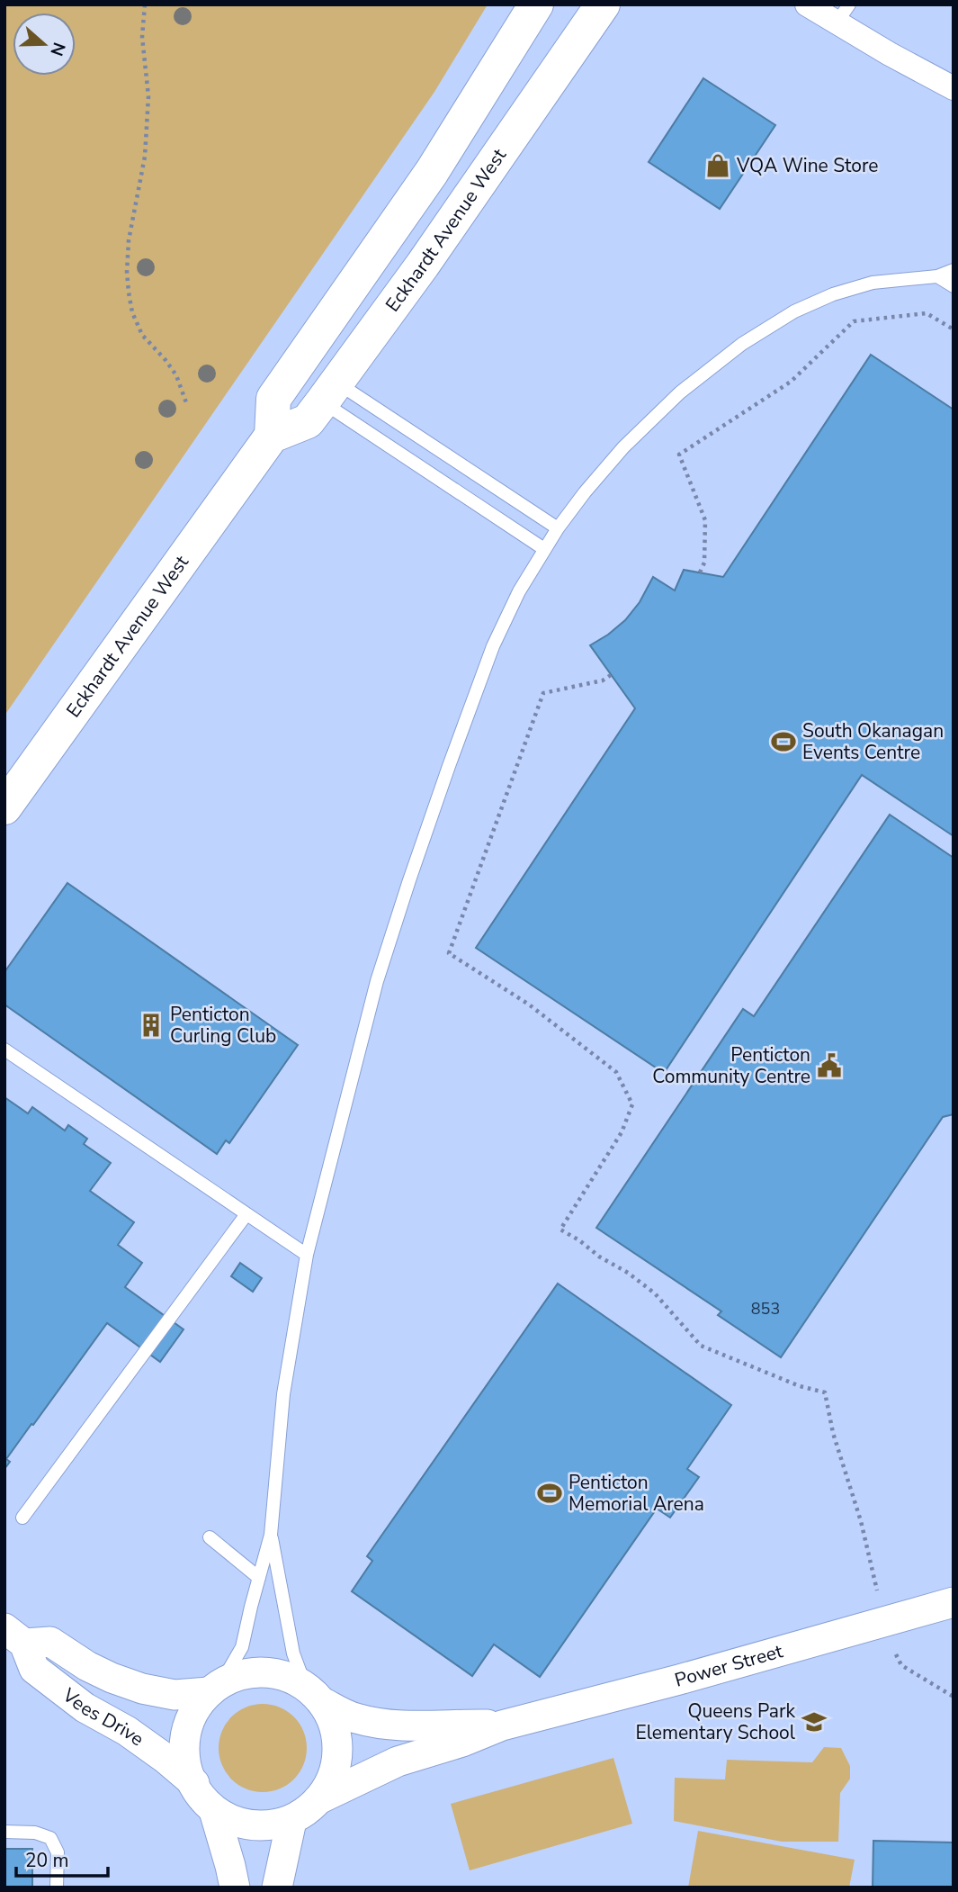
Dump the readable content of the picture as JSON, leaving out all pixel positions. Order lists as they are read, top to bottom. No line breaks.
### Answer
{"streets":{"highway":["Eckhardt Avenue West"],"street":["Power Street","Vees Drive"]},"crossings":[["Power Street","Vees Drive"]],"places":{"shop":["VQA Wine Store"],"sports":["South Okanagan Events Centre","Penticton Memorial Arena"],"building":["Penticton Curling Club"],"public building":["Penticton Community Centre"],"school or university":["Queens Park Elementary School"]},"house_numbers":["853"],"scale_bar":"20 m","north":"right"}
